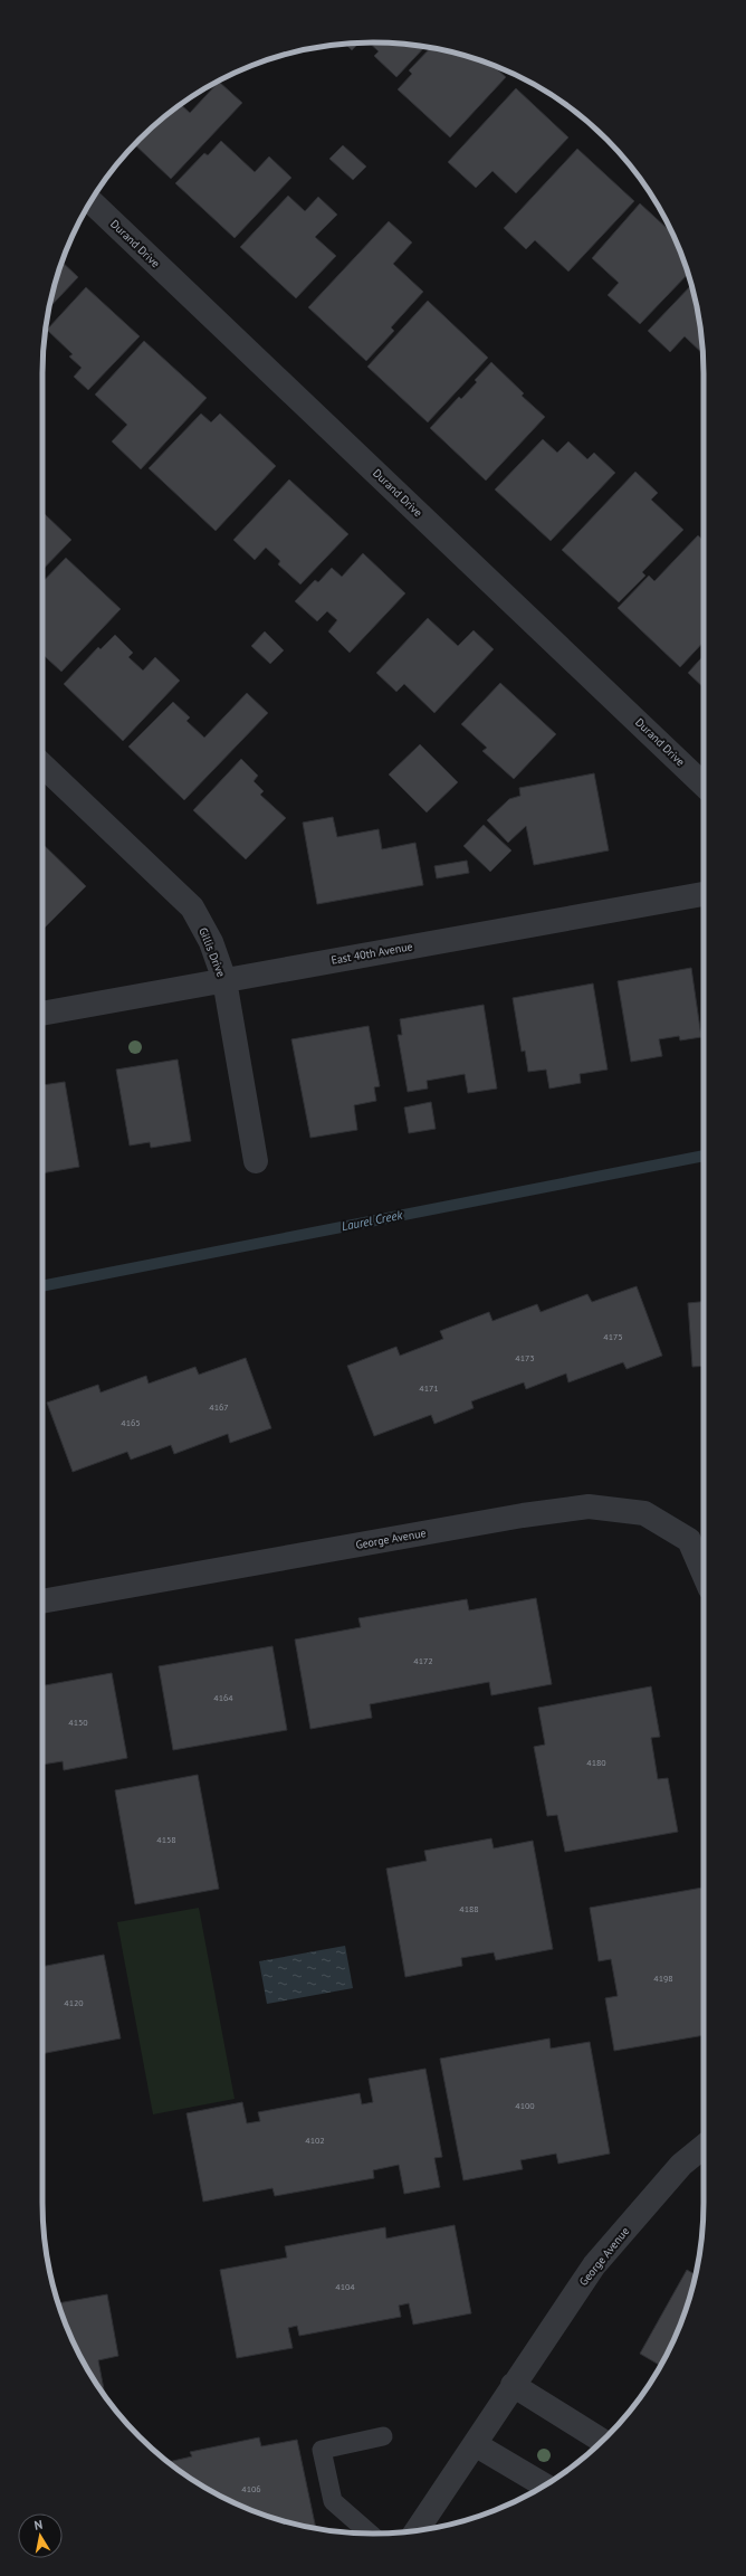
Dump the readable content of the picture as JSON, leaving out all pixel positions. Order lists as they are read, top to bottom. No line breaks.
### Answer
{"streets":{"street":["Durand Drive","Gillis Drive","East 40th Avenue","George Avenue"]},"crossings":[["Gillis Drive","East 40th Avenue"]],"water":["Laurel Creek"],"house_numbers":["4175","4173","4171","4167","4165","4172","4164","4150","4180","4158","4188","4198","4120","4100","4102","4104","4106"],"north":"top"}
